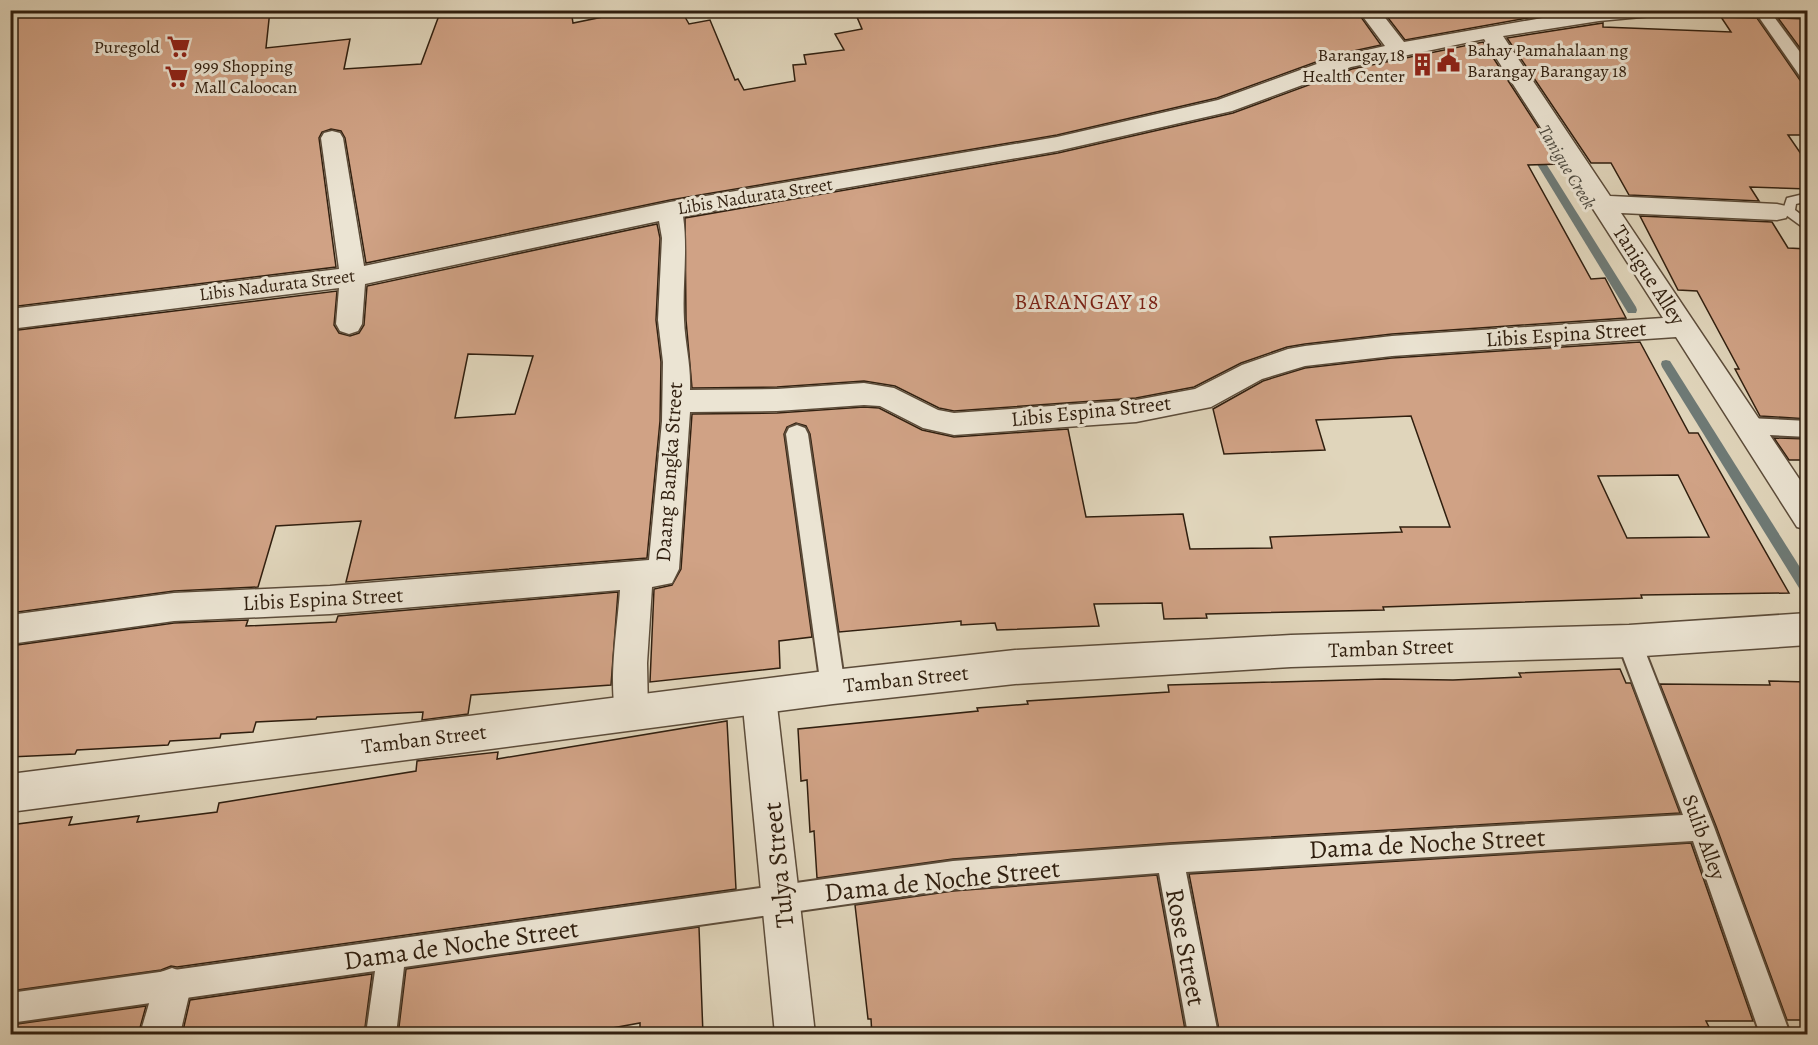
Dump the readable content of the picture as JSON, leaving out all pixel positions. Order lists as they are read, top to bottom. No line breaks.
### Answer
{"streets":{"street":["Libis Nadurata Street","Tanigue Alley","Libis Espina Street","Daang Bangka Street","Tamban Street","Sulib Alley","Dama de Noche Street","Tulya Street","Rose Street"]},"crossings":[["Libis Nadurata Street","Tanigue Alley"],["Libis Nadurata Street","Daang Bangka Street"],["Tanigue Alley","Libis Espina Street"],["Libis Espina Street","Daang Bangka Street"],["Daang Bangka Street","Tamban Street"],["Tamban Street","Sulib Alley"],["Tamban Street","Tulya Street"],["Sulib Alley","Dama de Noche Street"],["Dama de Noche Street","Tulya Street"],["Dama de Noche Street","Rose Street"]],"districts":["BARANGAY 18"],"water":["Tanigue Creek"],"places":{"supermarket":["Puregold","999 Shopping Mall Caloocan"],"public building":["Bahay Pamahalaan ng Barangay Barangay 18"],"building":["Barangay 18 Health Center"]}}
